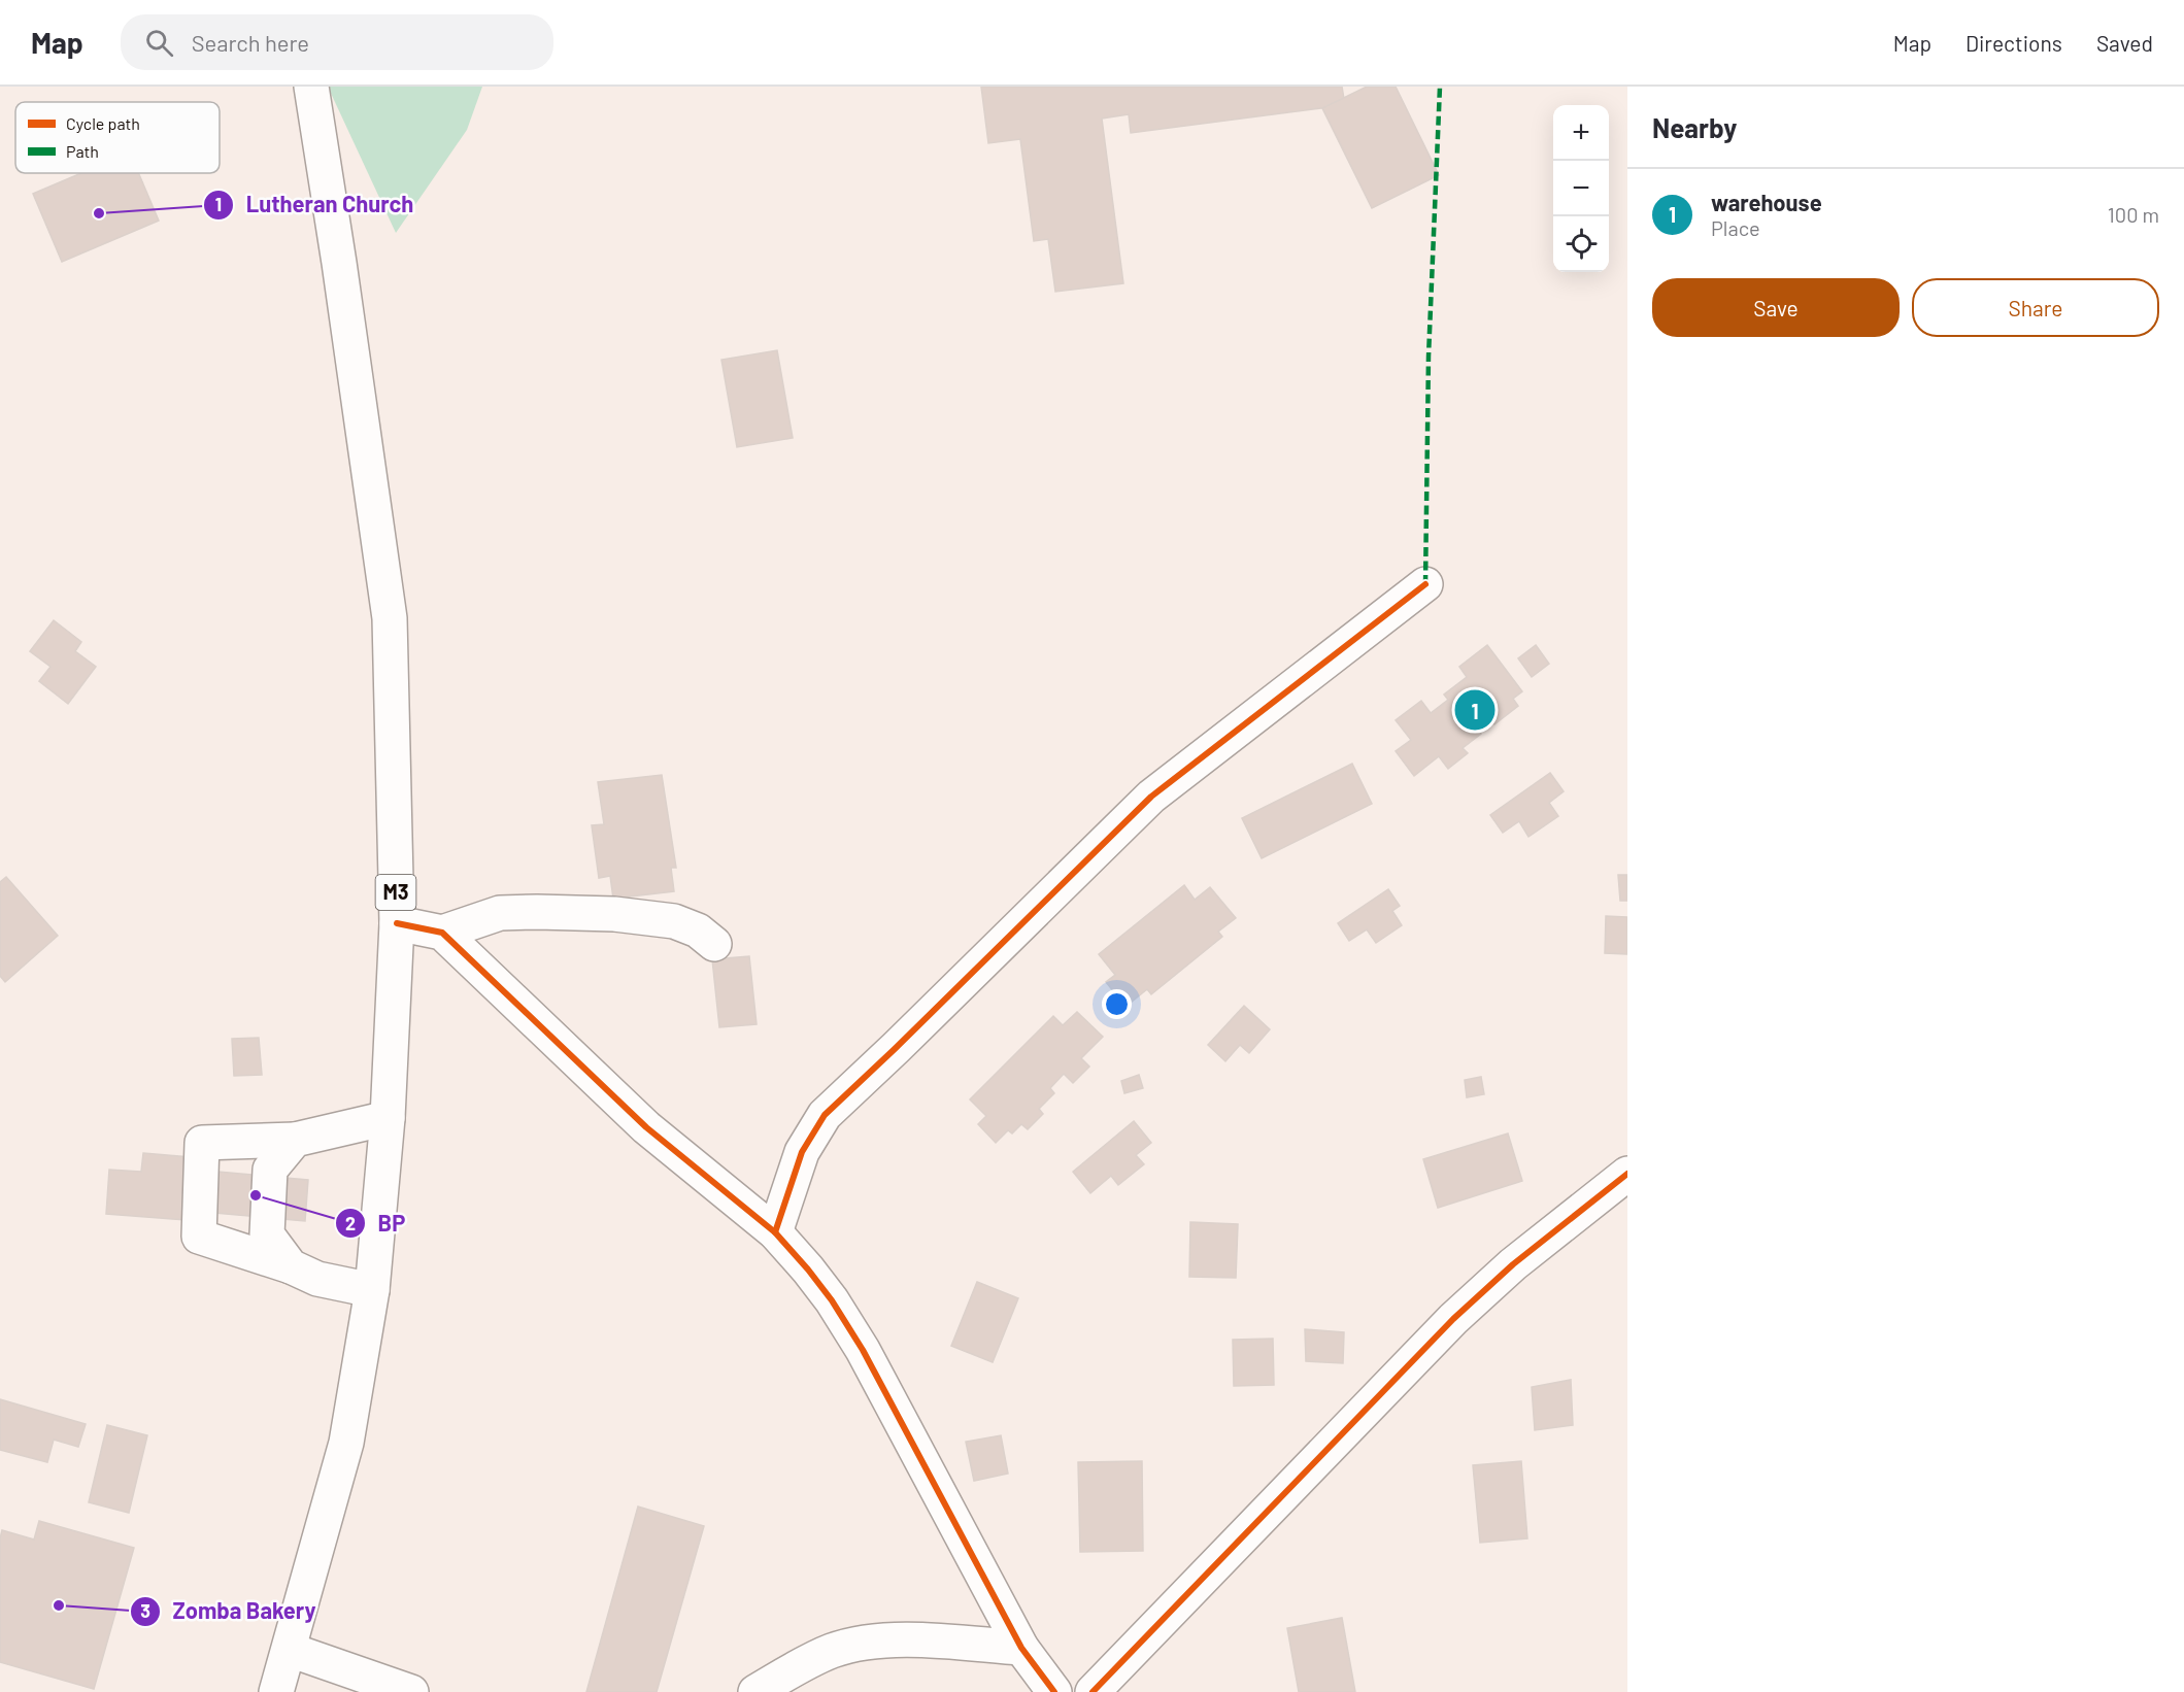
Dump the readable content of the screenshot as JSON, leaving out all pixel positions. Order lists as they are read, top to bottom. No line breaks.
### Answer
{"streets":{"main road":["M3"]},"places":["Lutheran Church","BP","Zomba Bakery"],"legend":["Cycle path","Path"],"page":{"header":"Map","search":"Search here","nav":["Map","Directions","Saved"],"heading":"Nearby","map_buttons":["+","−"],"list":[{"mark":"1","name":"warehouse","note":"Place","value":"100 m"}],"buttons":["Save","Share"],"pins":"1"}}
